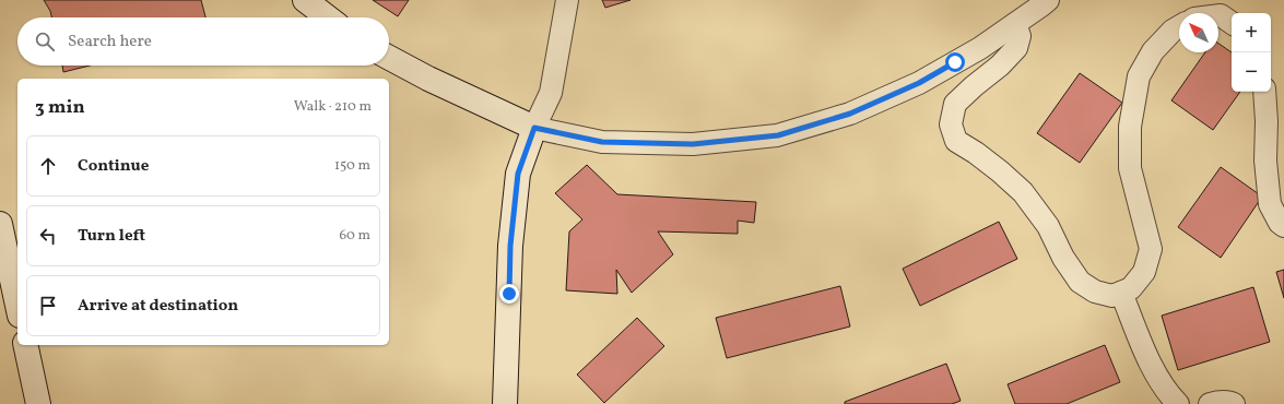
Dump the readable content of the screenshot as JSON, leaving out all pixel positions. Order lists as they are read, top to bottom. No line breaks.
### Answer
{"north":"top left","page":{"map_buttons":["+","−"],"search":"Search here","heading":["3 min","Walk · 210 m"],"list":[["Continue","150 m"],["Turn left","60 m"],"Arrive at destination"]}}
